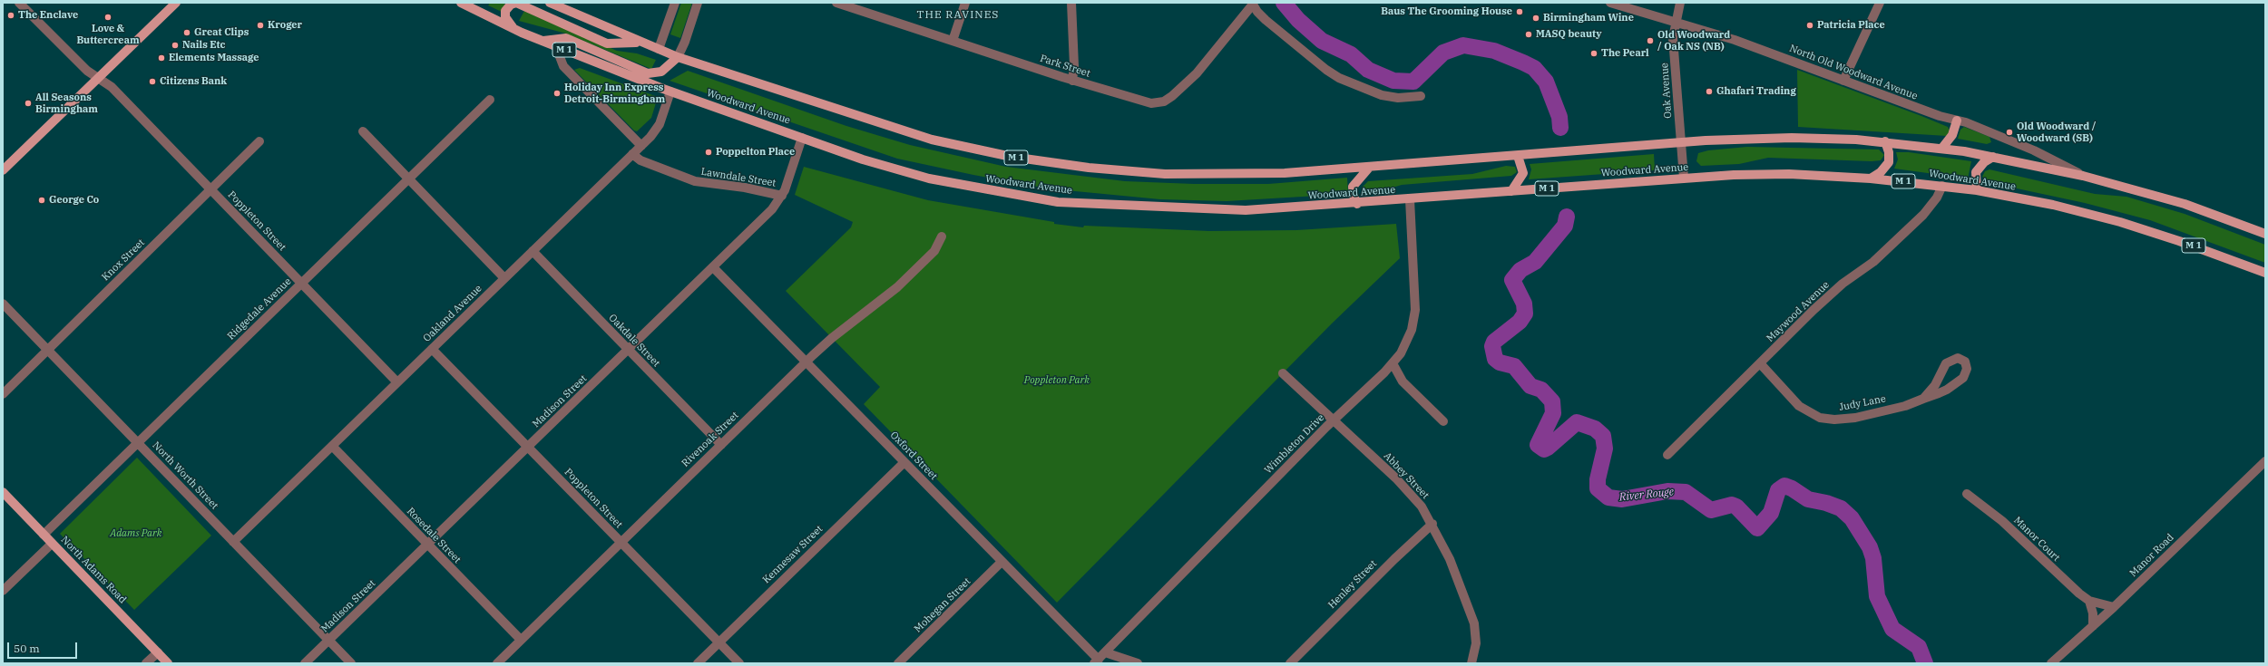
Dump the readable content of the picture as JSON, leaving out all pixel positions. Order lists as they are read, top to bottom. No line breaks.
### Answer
{"streets":{"main road":["M 1","Woodward Avenue","North Adams Road"],"street":["Park Street","North Old Woodward Avenue","Oak Avenue","Lawndale Street","Poppleton Street","Knox Street","Ridgedale Avenue","Maywood Avenue","Oakland Avenue","Oakdale Street","Madison Street","Judy Lane","Rivenoak Street","Wimbleton Drive","Oxford Street","North Worth Street","Abbey Street","Rosedale Street","Manor Court","Kennesaw Street","Manor Road","Henley Street","Mohegan Street"]},"crossings":[["M 1","North Old Woodward Avenue"],["M 1","Oak Avenue"],["North Old Woodward Avenue","Oak Avenue"],["Oak Avenue","Woodward Avenue"],["Woodward Avenue","Maywood Avenue"],["Woodward Avenue","Oakland Avenue"],["Woodward Avenue","Madison Street"],["Woodward Avenue","Wimbleton Drive"],["Lawndale Street","Oakland Avenue"],["Lawndale Street","Madison Street"],["Poppleton Street","Knox Street"],["Poppleton Street","Ridgedale Avenue"],["Poppleton Street","Oakland Avenue"],["Poppleton Street","Madison Street"],["Poppleton Street","Rivenoak Street"],["Poppleton Street","Kennesaw Street"],["Knox Street","North Worth Street"],["Ridgedale Avenue","North Worth Street"],["Ridgedale Avenue","North Adams Road"],["Maywood Avenue","Judy Lane"],["Oakland Avenue","Oakdale Street"],["Oakland Avenue","North Worth Street"],["Oakland Avenue","Rosedale Street"],["Oakdale Street","Madison Street"],["Oakdale Street","Rivenoak Street"],["Madison Street","Oxford Street"],["Madison Street","North Worth Street"],["Madison Street","Rosedale Street"],["Rivenoak Street","Oxford Street"],["Rivenoak Street","Rosedale Street"],["Wimbleton Drive","Oxford Street"],["Wimbleton Drive","Abbey Street"],["Oxford Street","Kennesaw Street"],["Oxford Street","Mohegan Street"],["Abbey Street","Henley Street"],["Manor Court","Manor Road"]],"districts":["THE RAVINES"],"water":["River Rouge"],"parks":["Poppleton Park","Adams Park"],"places":["Baus The Grooming House","The Enclave","Love & Buttercream","Birmingham Wine","Kroger","Patricia Place","Great Clips","MASQ beauty","Old Woodward / Oak NS (NB)","Nails Etc","The Pearl","Elements Massage","Citizens Bank","Ghafari Trading","Holiday Inn Express Detroit-Birmingham","All Seasons Birmingham","Old Woodward / Woodward (SB)","Poppelton Place","George Co"],"scale_bar":"50 m"}
